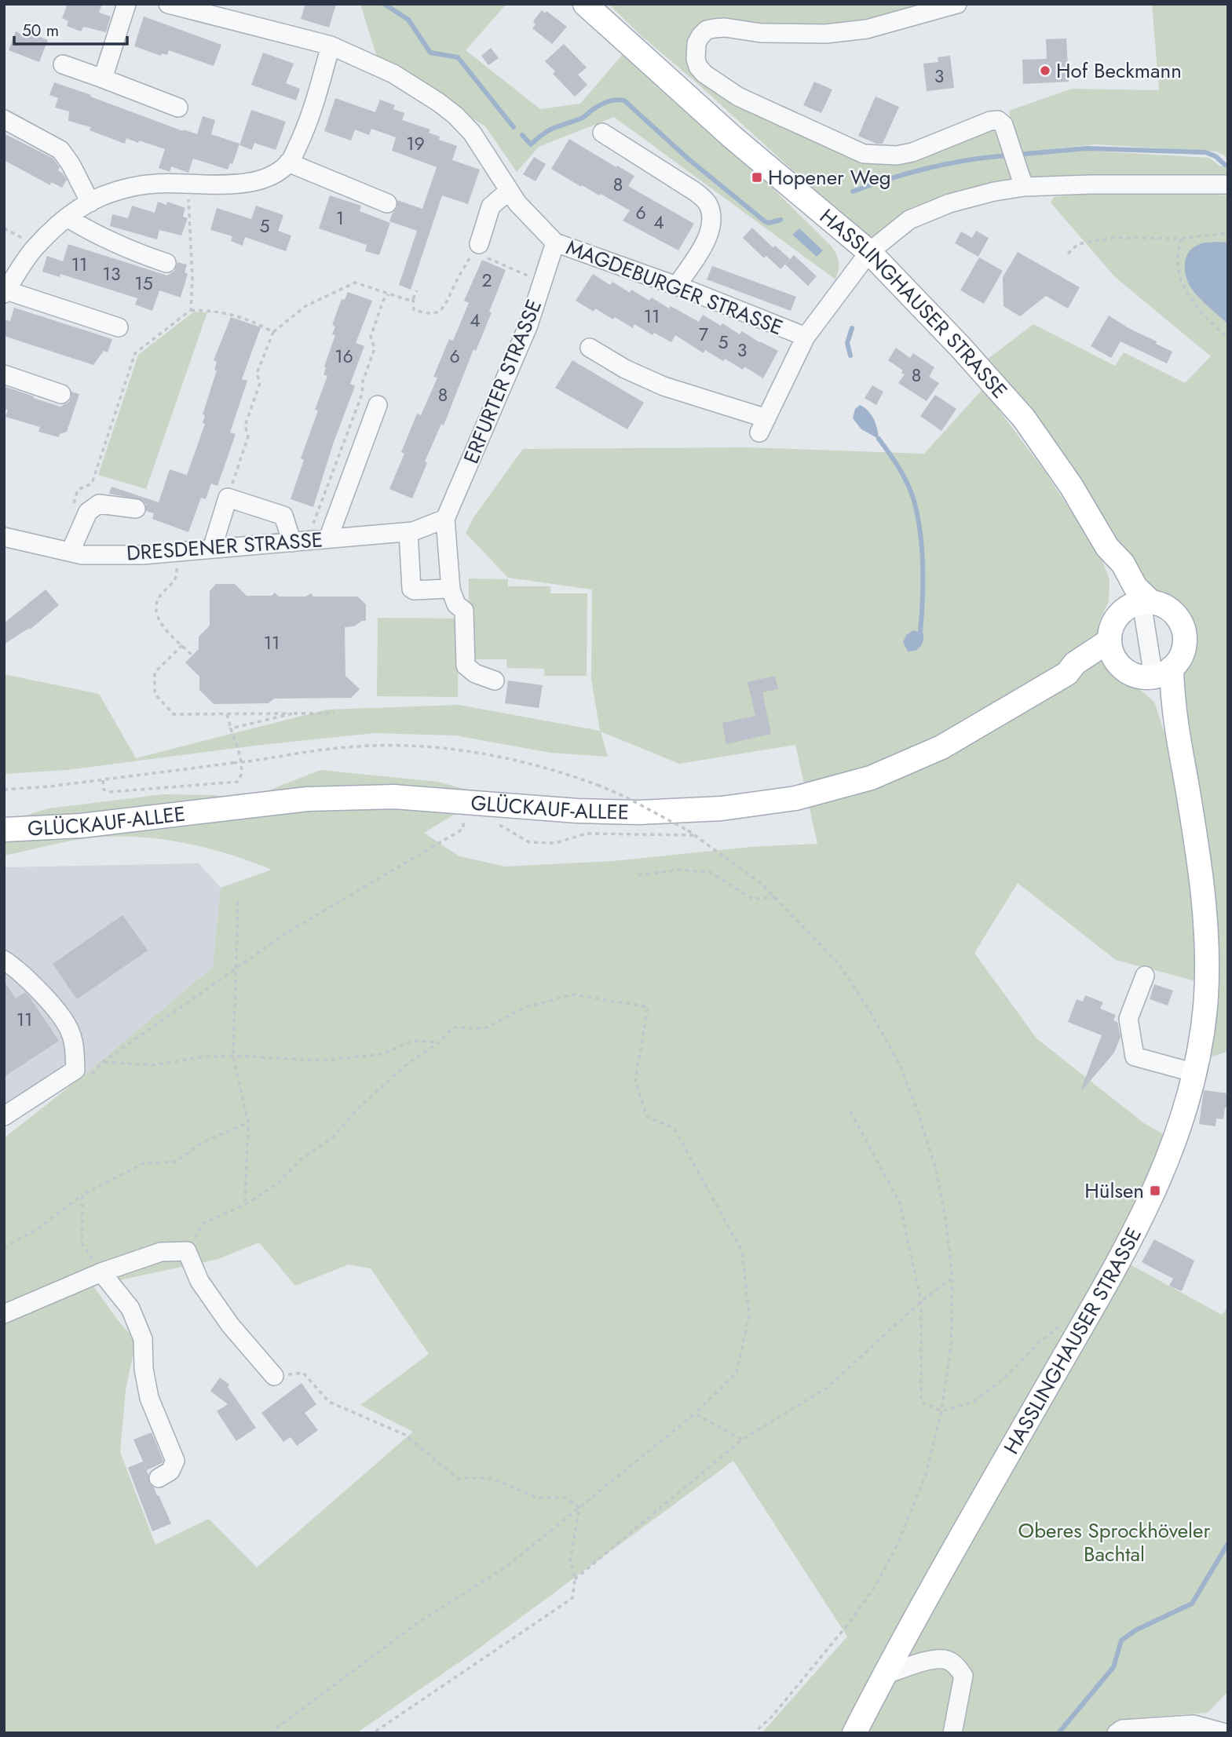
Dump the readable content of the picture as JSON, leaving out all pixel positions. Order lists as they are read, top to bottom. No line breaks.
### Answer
{"streets":{"main road":["HASSLINGHAUSER STRASSE","GLÜCKAUF-ALLEE"],"street":["MAGDEBURGER STRASSE","ERFURTER STRASSE","DRESDENER STRASSE"]},"crossings":[["MAGDEBURGER STRASSE","ERFURTER STRASSE"],["ERFURTER STRASSE","DRESDENER STRASSE"]],"parks":["Oberes Sprockhöveler Bachtal"],"places":{"other":["Hof Beckmann"],"transit":["Hopener Weg","Hülsen"]},"house_numbers":["3","19","8","6","1","4","5","11","13","2","15","11","4","7","5","3","16","6","8","8","11","11"],"scale_bar":"50 m"}
